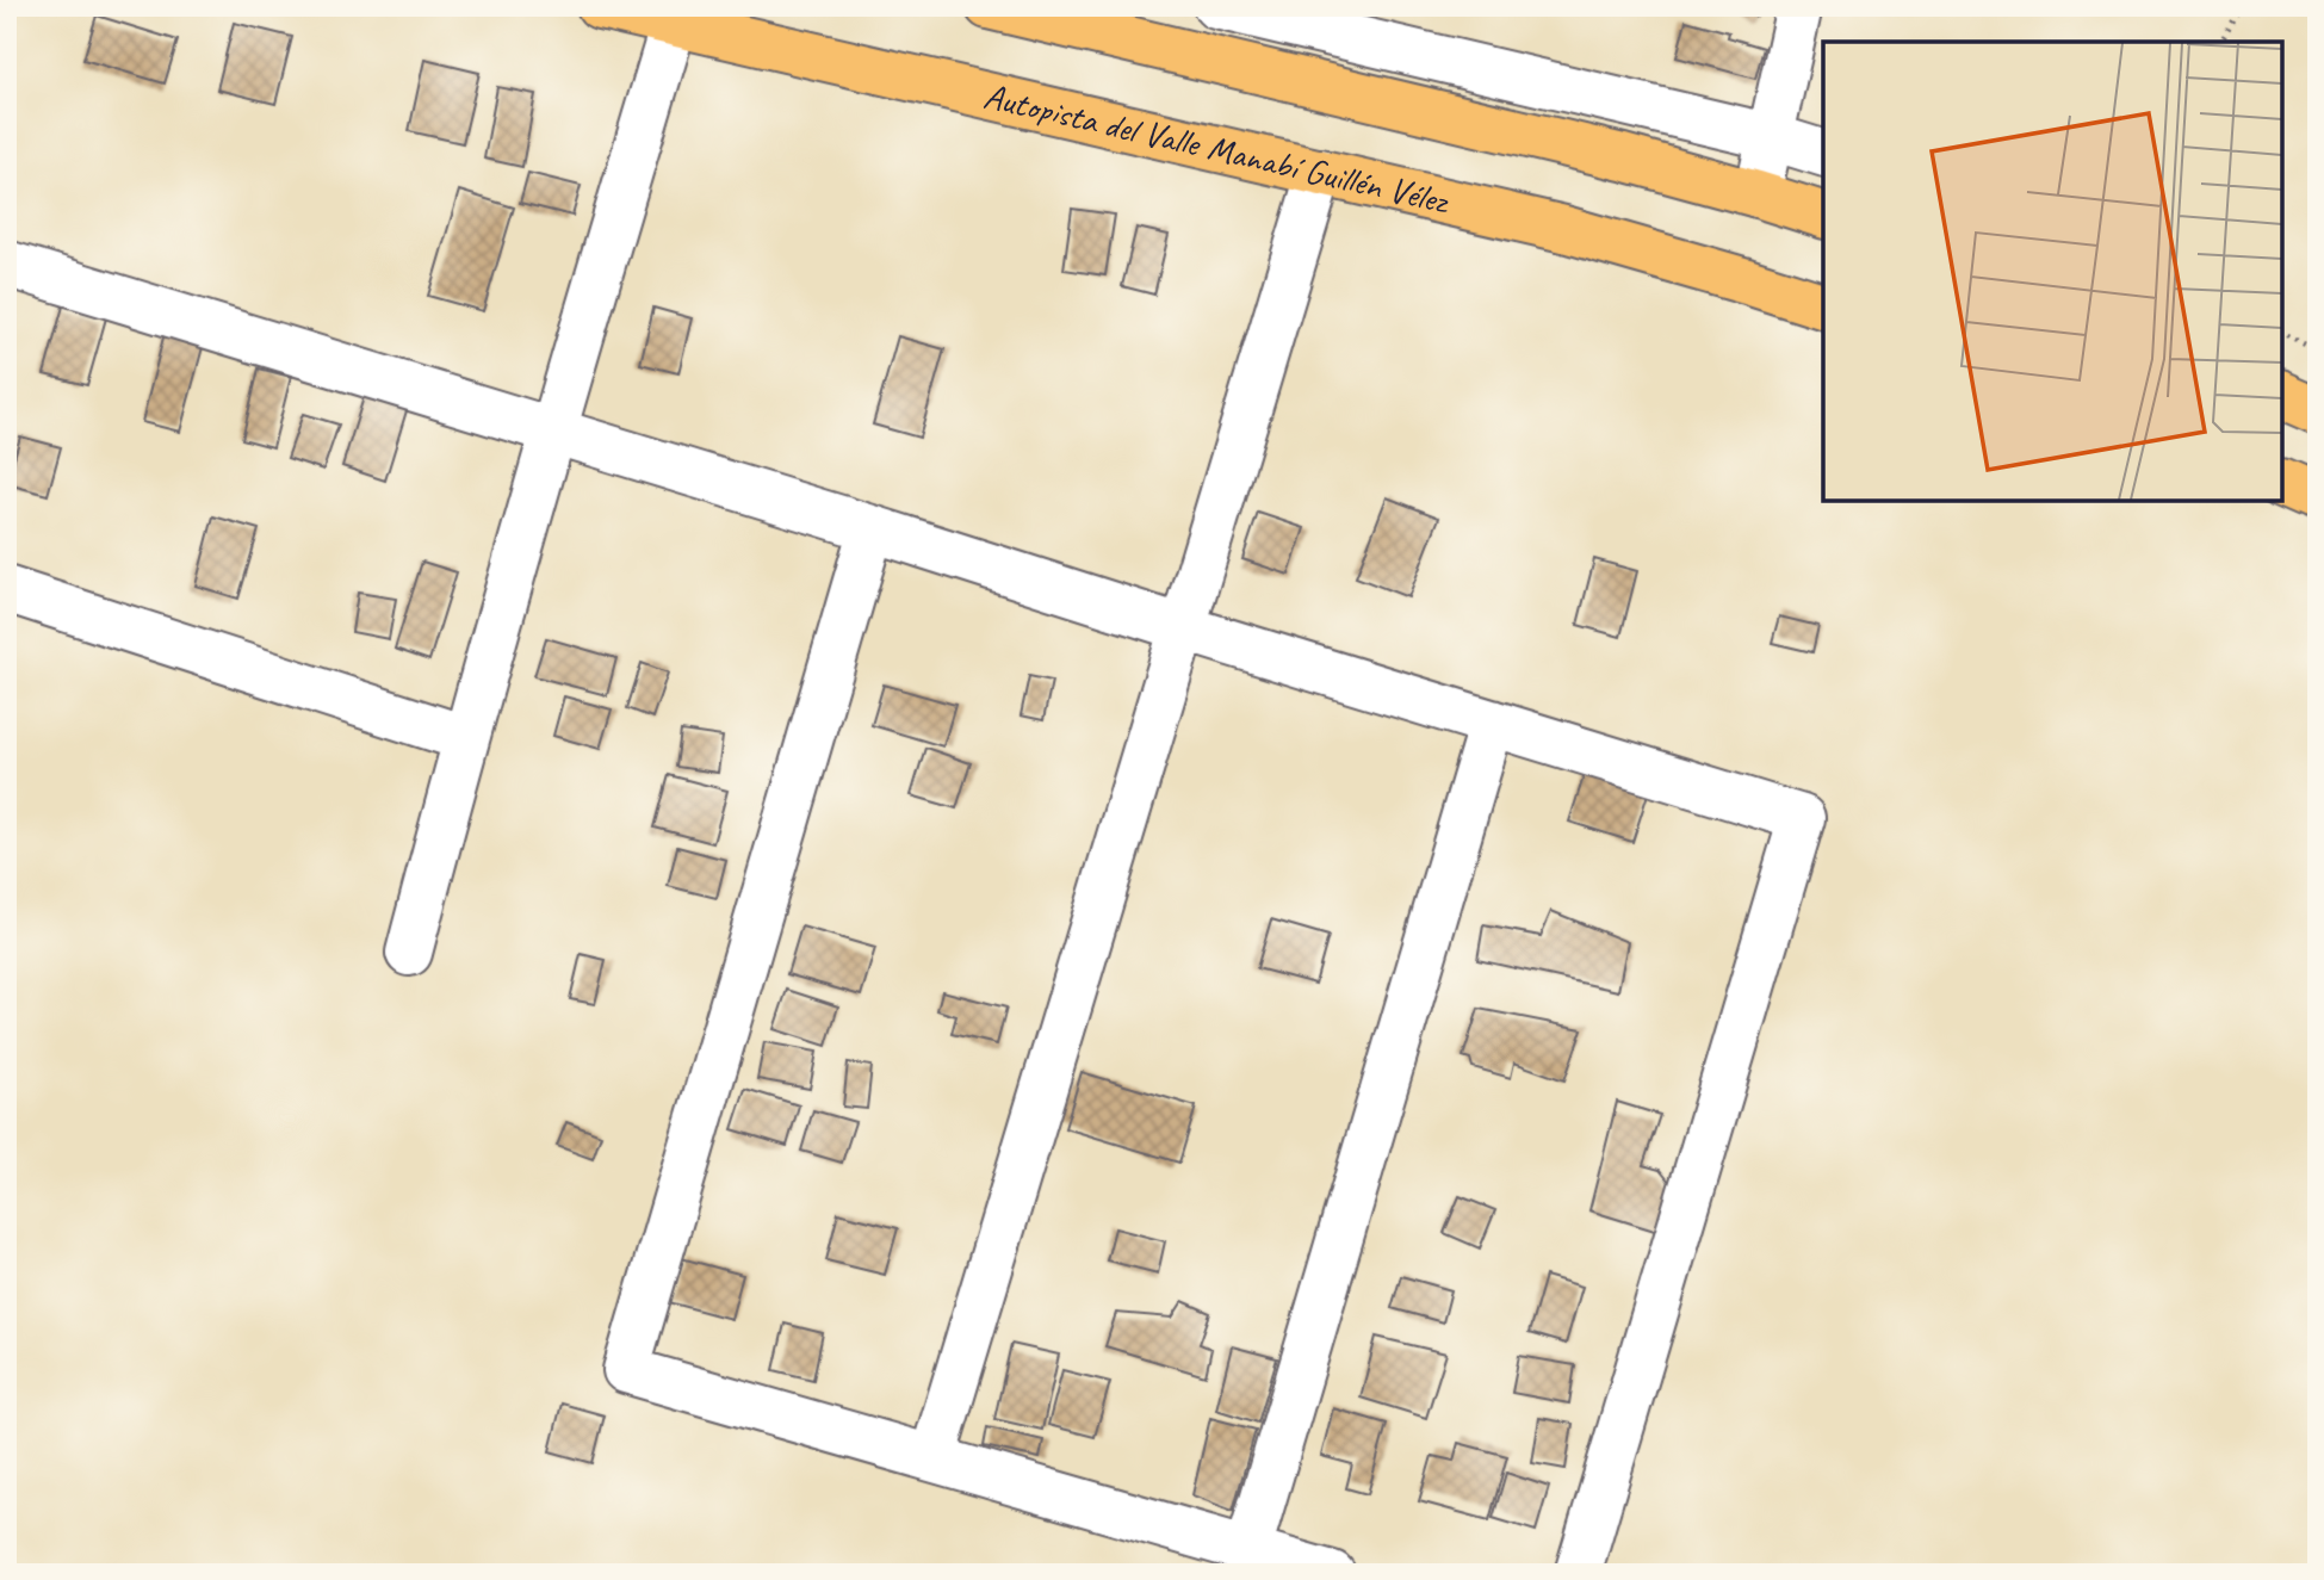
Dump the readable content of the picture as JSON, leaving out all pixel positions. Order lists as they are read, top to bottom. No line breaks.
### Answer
{"streets":{"main road":["Autopista del Valle Manabí Guillén Vélez"]}}
